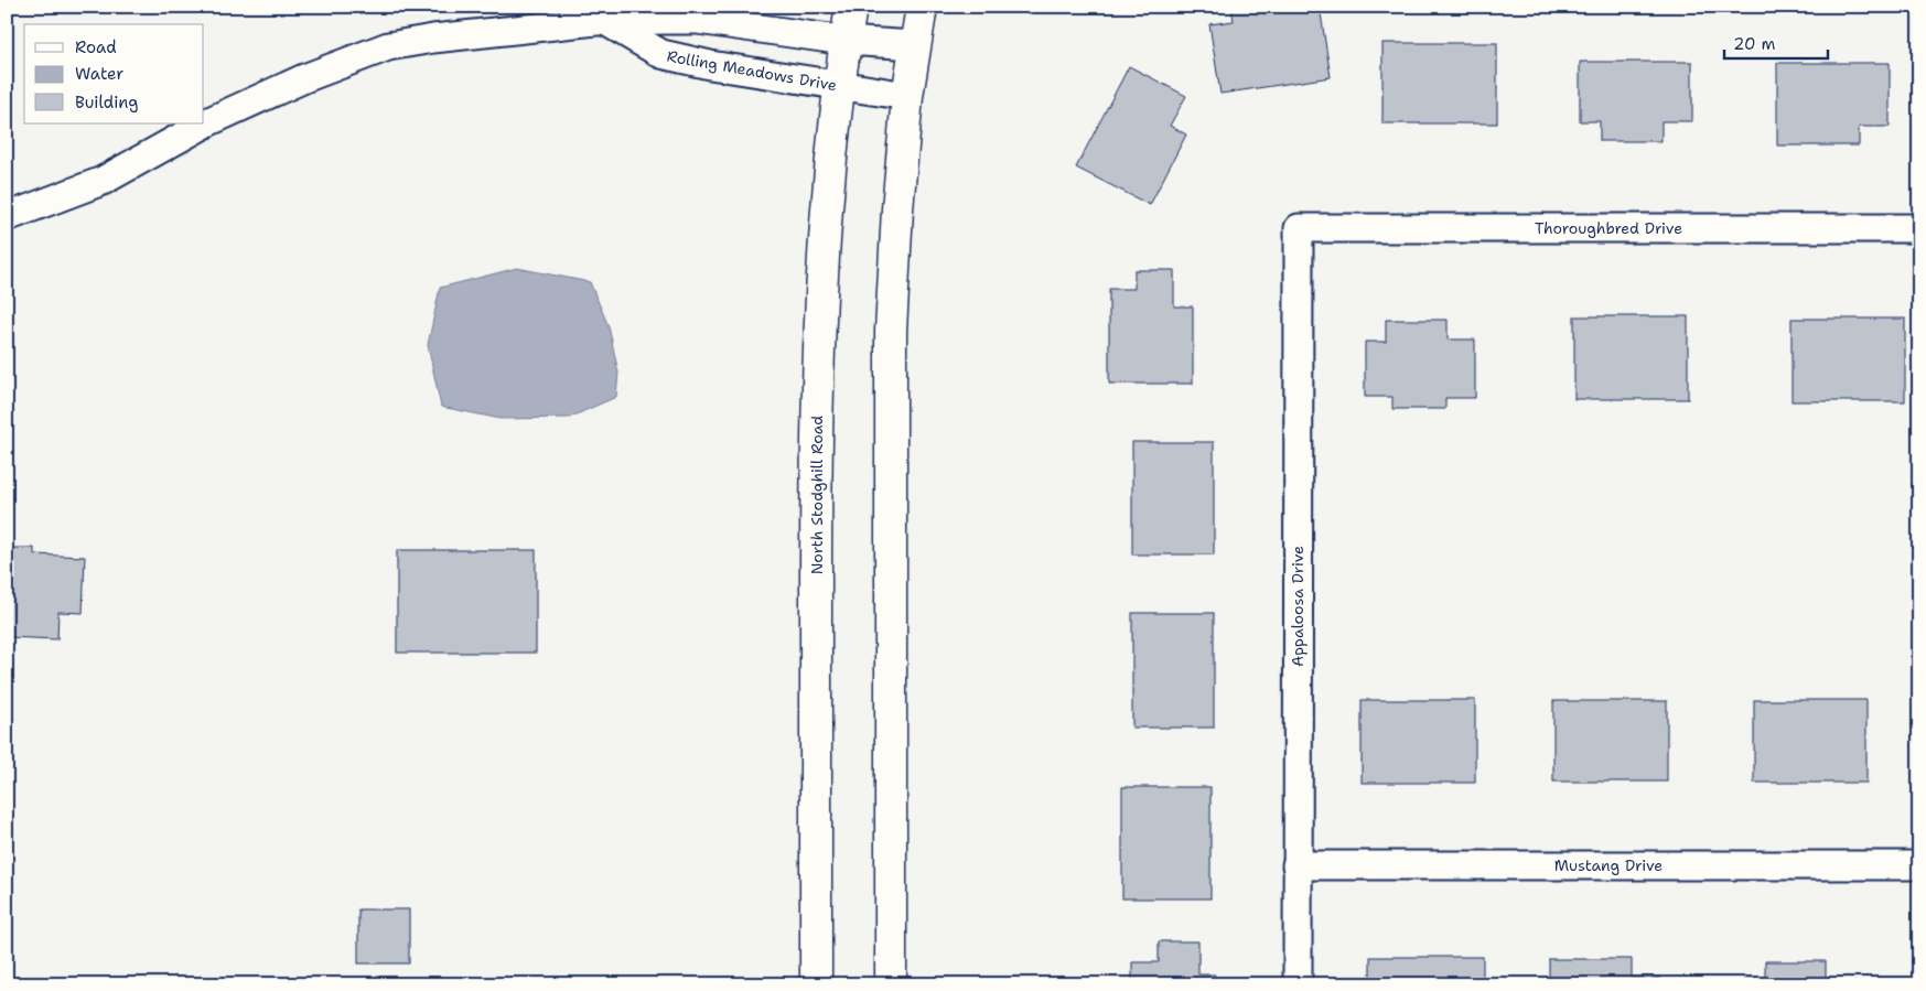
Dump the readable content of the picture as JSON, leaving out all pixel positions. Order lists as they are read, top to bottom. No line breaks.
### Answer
{"streets":{"main road":["North Stodghill Road"],"street":["Rolling Meadows Drive","Thoroughbred Drive","Appaloosa Drive","Mustang Drive"]},"crossings":[["Rolling Meadows Drive","North Stodghill Road"],["Thoroughbred Drive","Appaloosa Drive"],["Appaloosa Drive","Mustang Drive"]],"legend":["Road","Water","Building"],"scale_bar":"20 m"}
